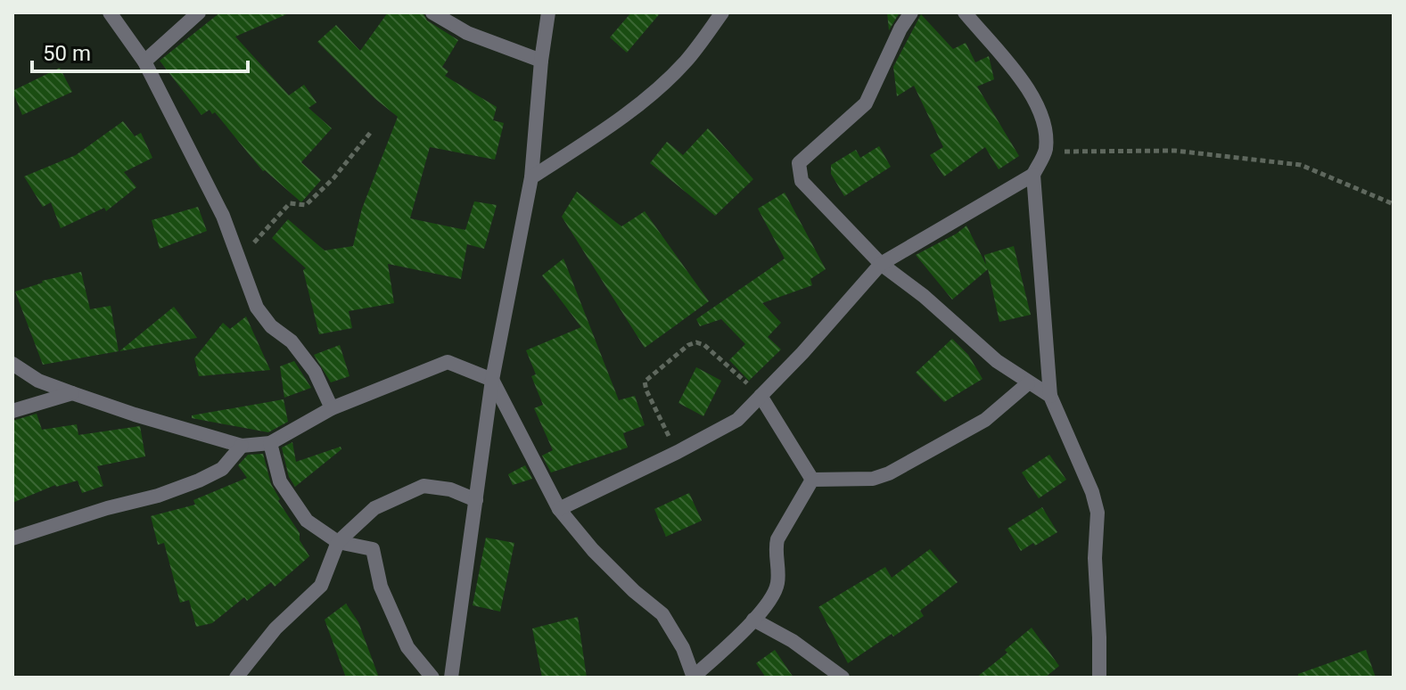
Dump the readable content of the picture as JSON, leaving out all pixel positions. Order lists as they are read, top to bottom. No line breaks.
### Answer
{"scale_bar":"50 m"}
